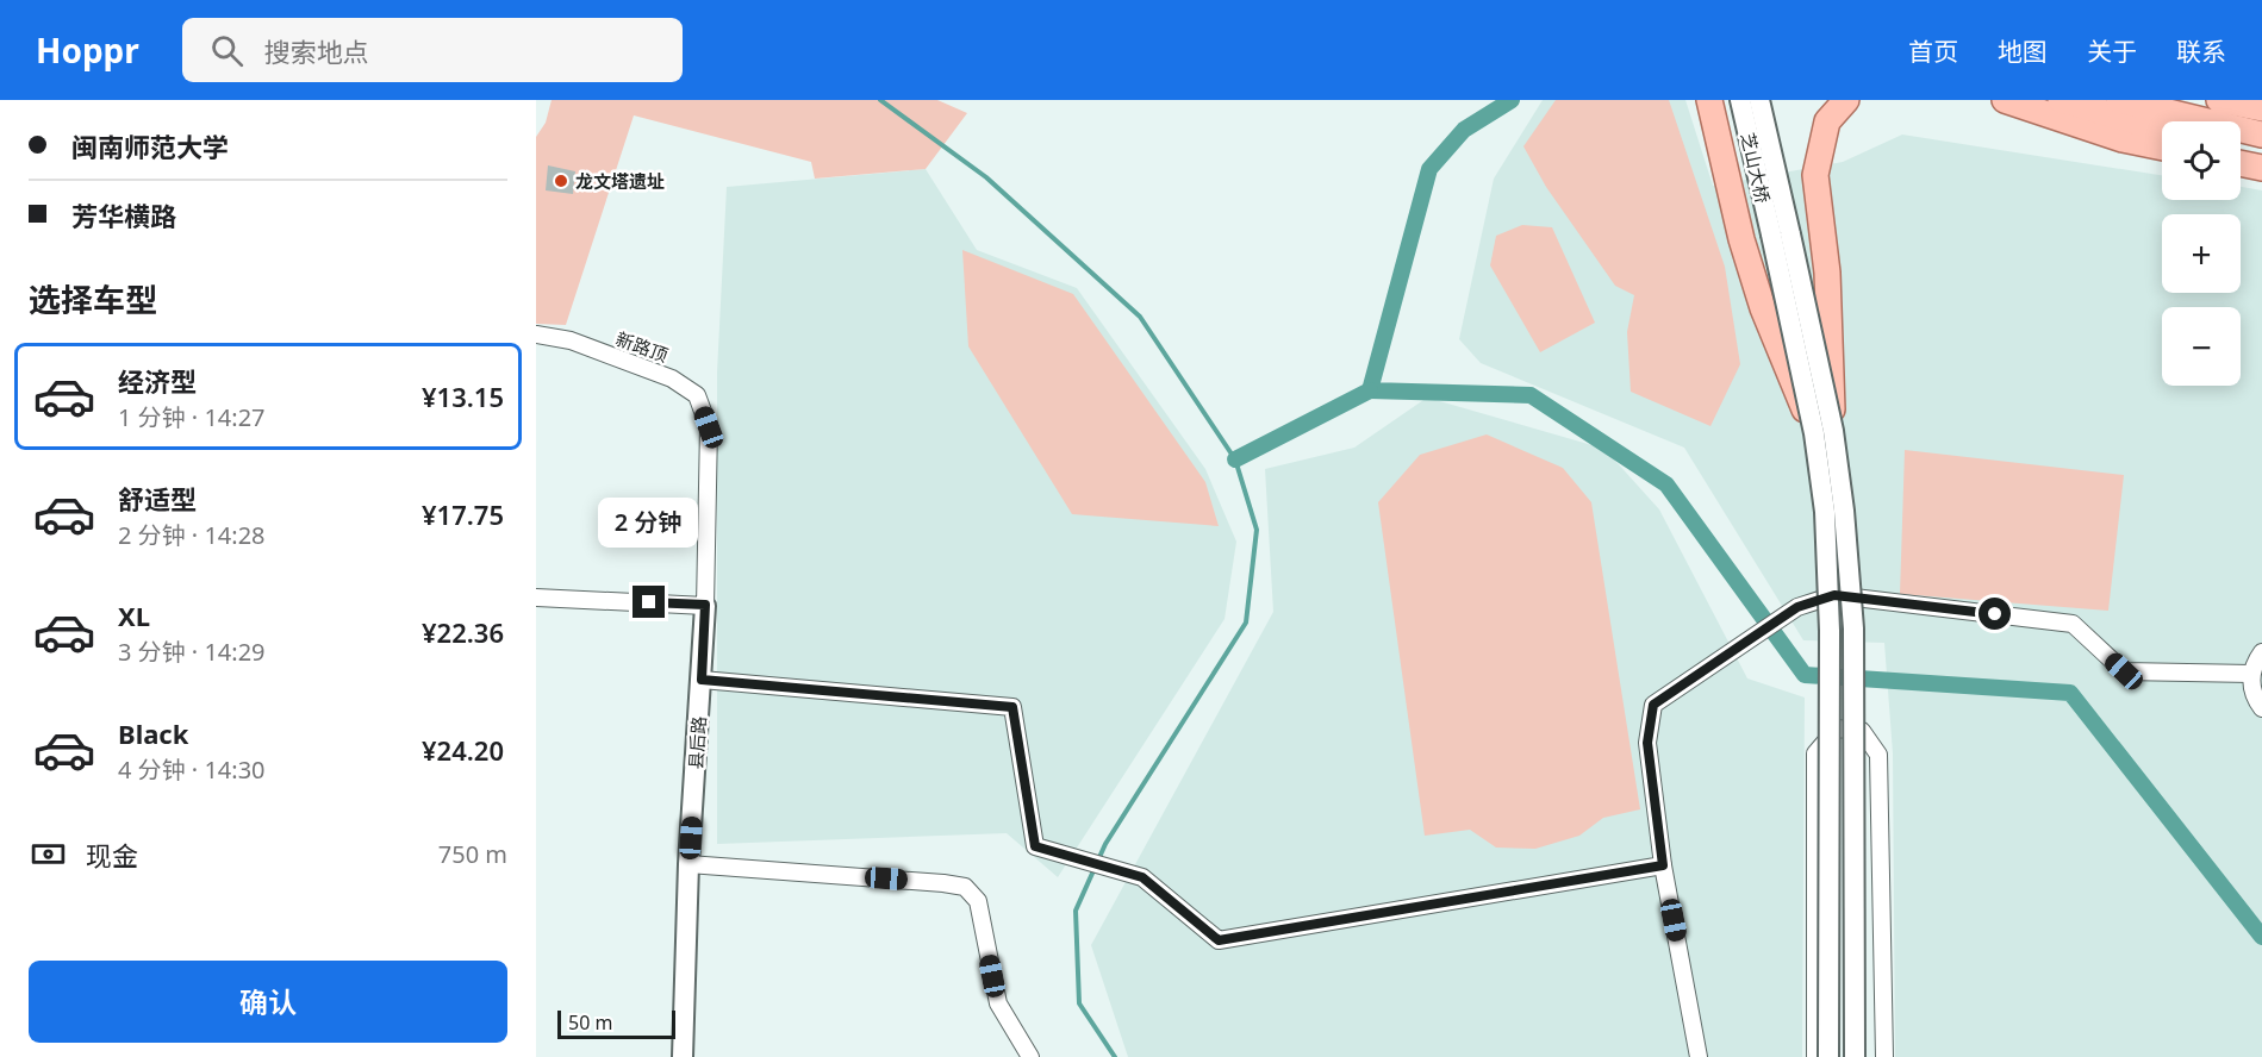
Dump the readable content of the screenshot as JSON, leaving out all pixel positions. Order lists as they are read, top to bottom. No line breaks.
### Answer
{"streets":{"street":["芝山大桥","新路顶","县后路"]},"crossings":[["新路顶","县后路"]],"places":["龙文塔遗址"],"scale_bar":"50 m","page":{"header":"Hoppr","search":"搜索地点","nav":["首页","地图","关于","联系"],"banner":["闽南师范大学","芳华横路"],"map_buttons":["+","−"],"heading":"选择车型","list":[{"name":"经济型","note":"1 分钟 · 14:27","value":"¥13.15"},{"name":"舒适型","note":"2 分钟 · 14:28","value":"¥17.75"},{"name":"XL","note":"3 分钟 · 14:29","value":"¥22.36"},{"name":"Black","note":"4 分钟 · 14:30","value":"¥24.20"}],"bubble":"2 分钟","pay":["现金","750 m"],"buttons":"确认","scale":"50 m"}}
